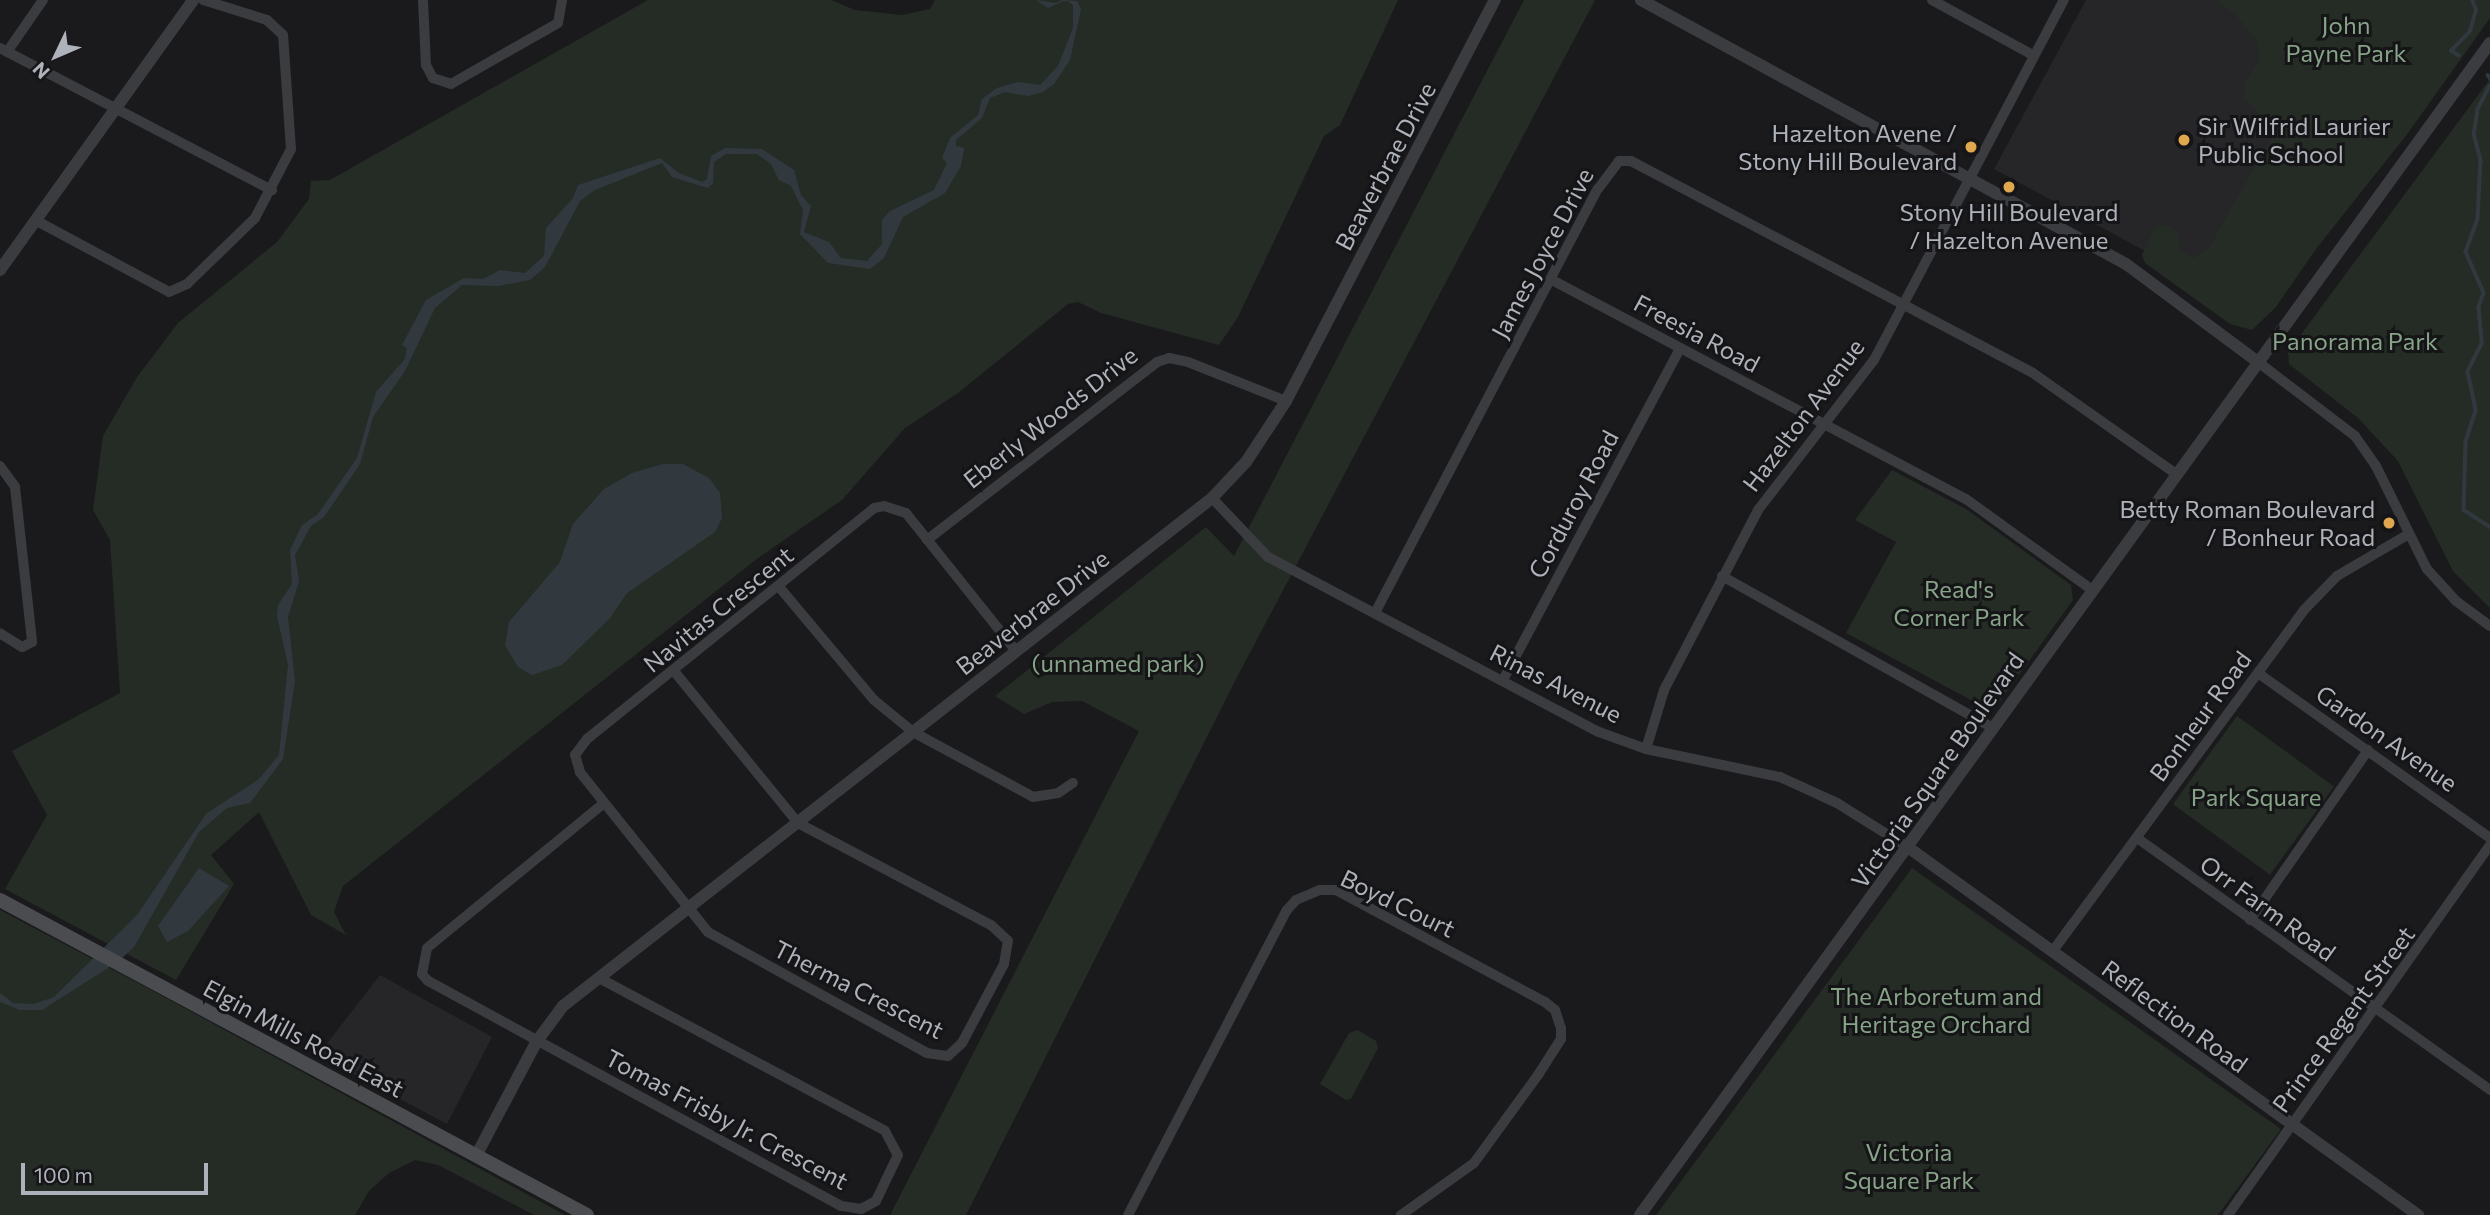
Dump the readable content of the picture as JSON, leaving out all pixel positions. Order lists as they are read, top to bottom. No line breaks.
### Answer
{"streets":{"main road":["Elgin Mills Road East"],"street":["Beaverbrae Drive","James Joyce Drive","Freesia Road","Hazelton Avenue","Eberly Woods Drive","Corduroy Road","Navitas Crescent","Rinas Avenue","Bonheur Road","Gardon Avenue","Victoria Square Boulevard","Boyd Court","Orr Farm Road","Therma Crescent","Reflection Road","Prince Regent Street","Tomas Frisby Jr. Crescent"]},"crossings":[["Beaverbrae Drive","Eberly Woods Drive"],["Beaverbrae Drive","Navitas Crescent"],["Beaverbrae Drive","Rinas Avenue"],["Beaverbrae Drive","Therma Crescent"],["Beaverbrae Drive","Elgin Mills Road East"],["Beaverbrae Drive","Tomas Frisby Jr. Crescent"],["James Joyce Drive","Freesia Road"],["James Joyce Drive","Hazelton Avenue"],["James Joyce Drive","Rinas Avenue"],["James Joyce Drive","Victoria Square Boulevard"],["Freesia Road","Hazelton Avenue"],["Freesia Road","Corduroy Road"],["Freesia Road","Victoria Square Boulevard"],["Hazelton Avenue","Rinas Avenue"],["Eberly Woods Drive","Navitas Crescent"],["Corduroy Road","Rinas Avenue"],["Navitas Crescent","Therma Crescent"],["Rinas Avenue","Victoria Square Boulevard"],["Rinas Avenue","Reflection Road"],["Bonheur Road","Gardon Avenue"],["Bonheur Road","Orr Farm Road"],["Bonheur Road","Reflection Road"],["Victoria Square Boulevard","Reflection Road"],["Orr Farm Road","Prince Regent Street"],["Reflection Road","Prince Regent Street"]],"parks":["John Payne Park","Panorama Park","Read's Corner Park","(unnamed park)","Park Square","The Arboretum and Heritage Orchard","Victoria Square Park"],"places":["Sir Wilfrid Laurier Public School","Hazelton Avene / Stony Hill Boulevard","Stony Hill Boulevard / Hazelton Avenue","Betty Roman Boulevard / Bonheur Road"],"scale_bar":"100 m","north":"bottom left"}
